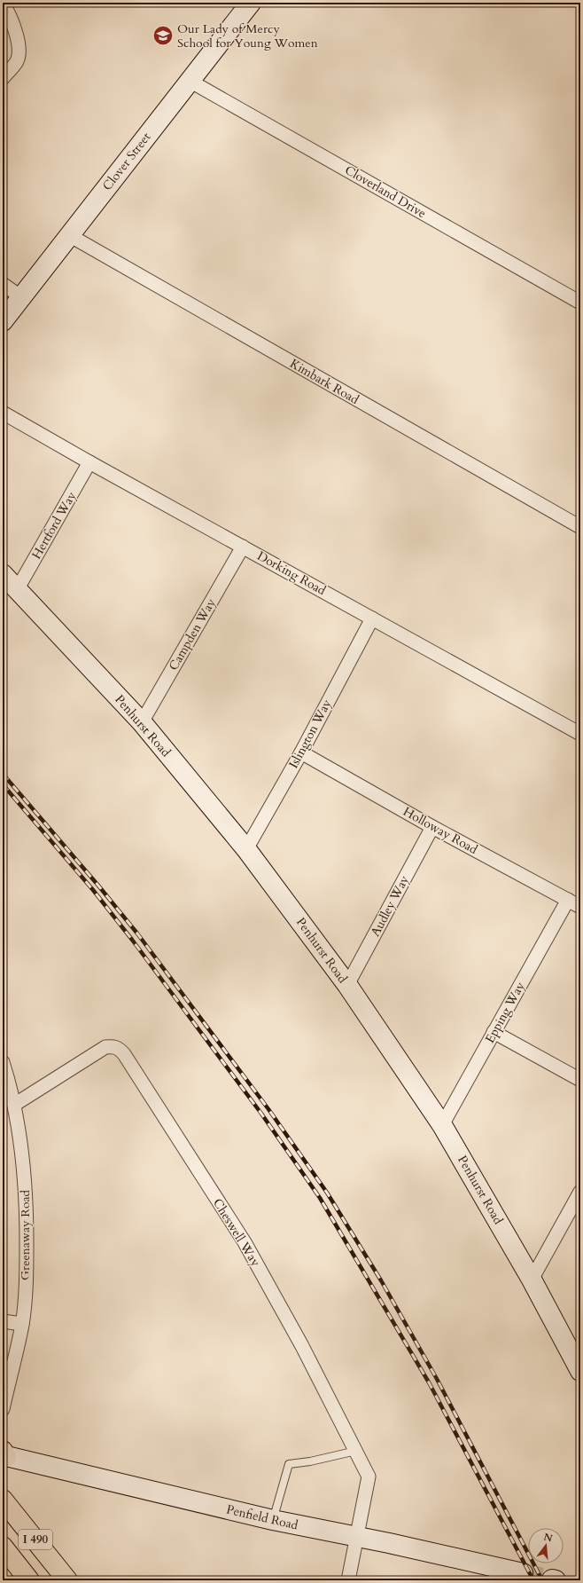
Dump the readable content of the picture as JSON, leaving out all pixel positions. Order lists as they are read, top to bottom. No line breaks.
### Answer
{"streets":{"highway":["I 490"],"street":["Clover Street","Cloverland Drive","Kimbark Road","Hertford Way","Dorking Road","Campden Way","Penhurst Road","Islington Way","Holloway Road","Audley Way","Epping Way","Cheswell Way","Greenaway Road","Penfield Road"]},"crossings":[["Clover Street","Cloverland Drive"],["Clover Street","Kimbark Road"],["Hertford Way","Dorking Road"],["Hertford Way","Penhurst Road"],["Dorking Road","Campden Way"],["Dorking Road","Islington Way"],["Campden Way","Penhurst Road"],["Penhurst Road","Islington Way"],["Penhurst Road","Audley Way"],["Penhurst Road","Epping Way"],["Islington Way","Holloway Road"],["Holloway Road","Audley Way"],["Holloway Road","Epping Way"],["Cheswell Way","Greenaway Road"],["Cheswell Way","Penfield Road"]],"places":{"school or university":["Our Lady of Mercy School for Young Women"]},"north":"top"}
